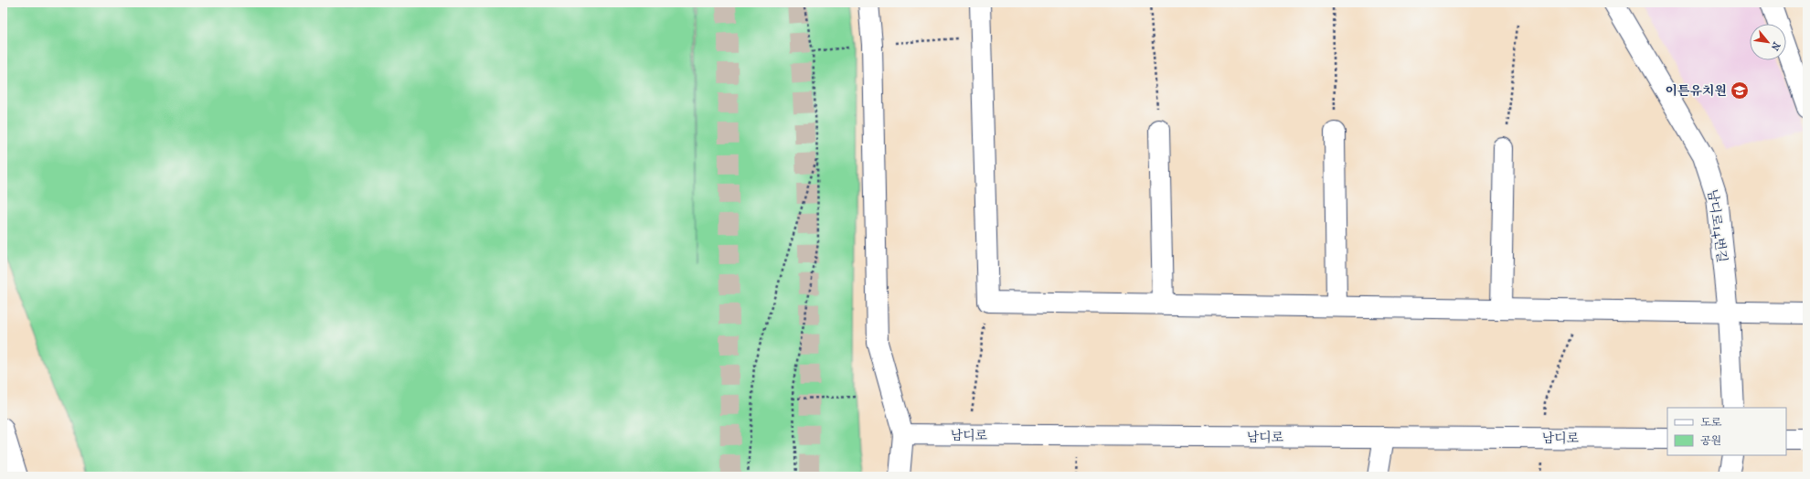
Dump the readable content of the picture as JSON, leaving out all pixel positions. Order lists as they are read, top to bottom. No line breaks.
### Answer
{"streets":{"street":["남디로14번길","남디로"]},"places":{"school or university":["이튼유치원"]},"legend":["도로","공원"],"north":"bottom right"}
